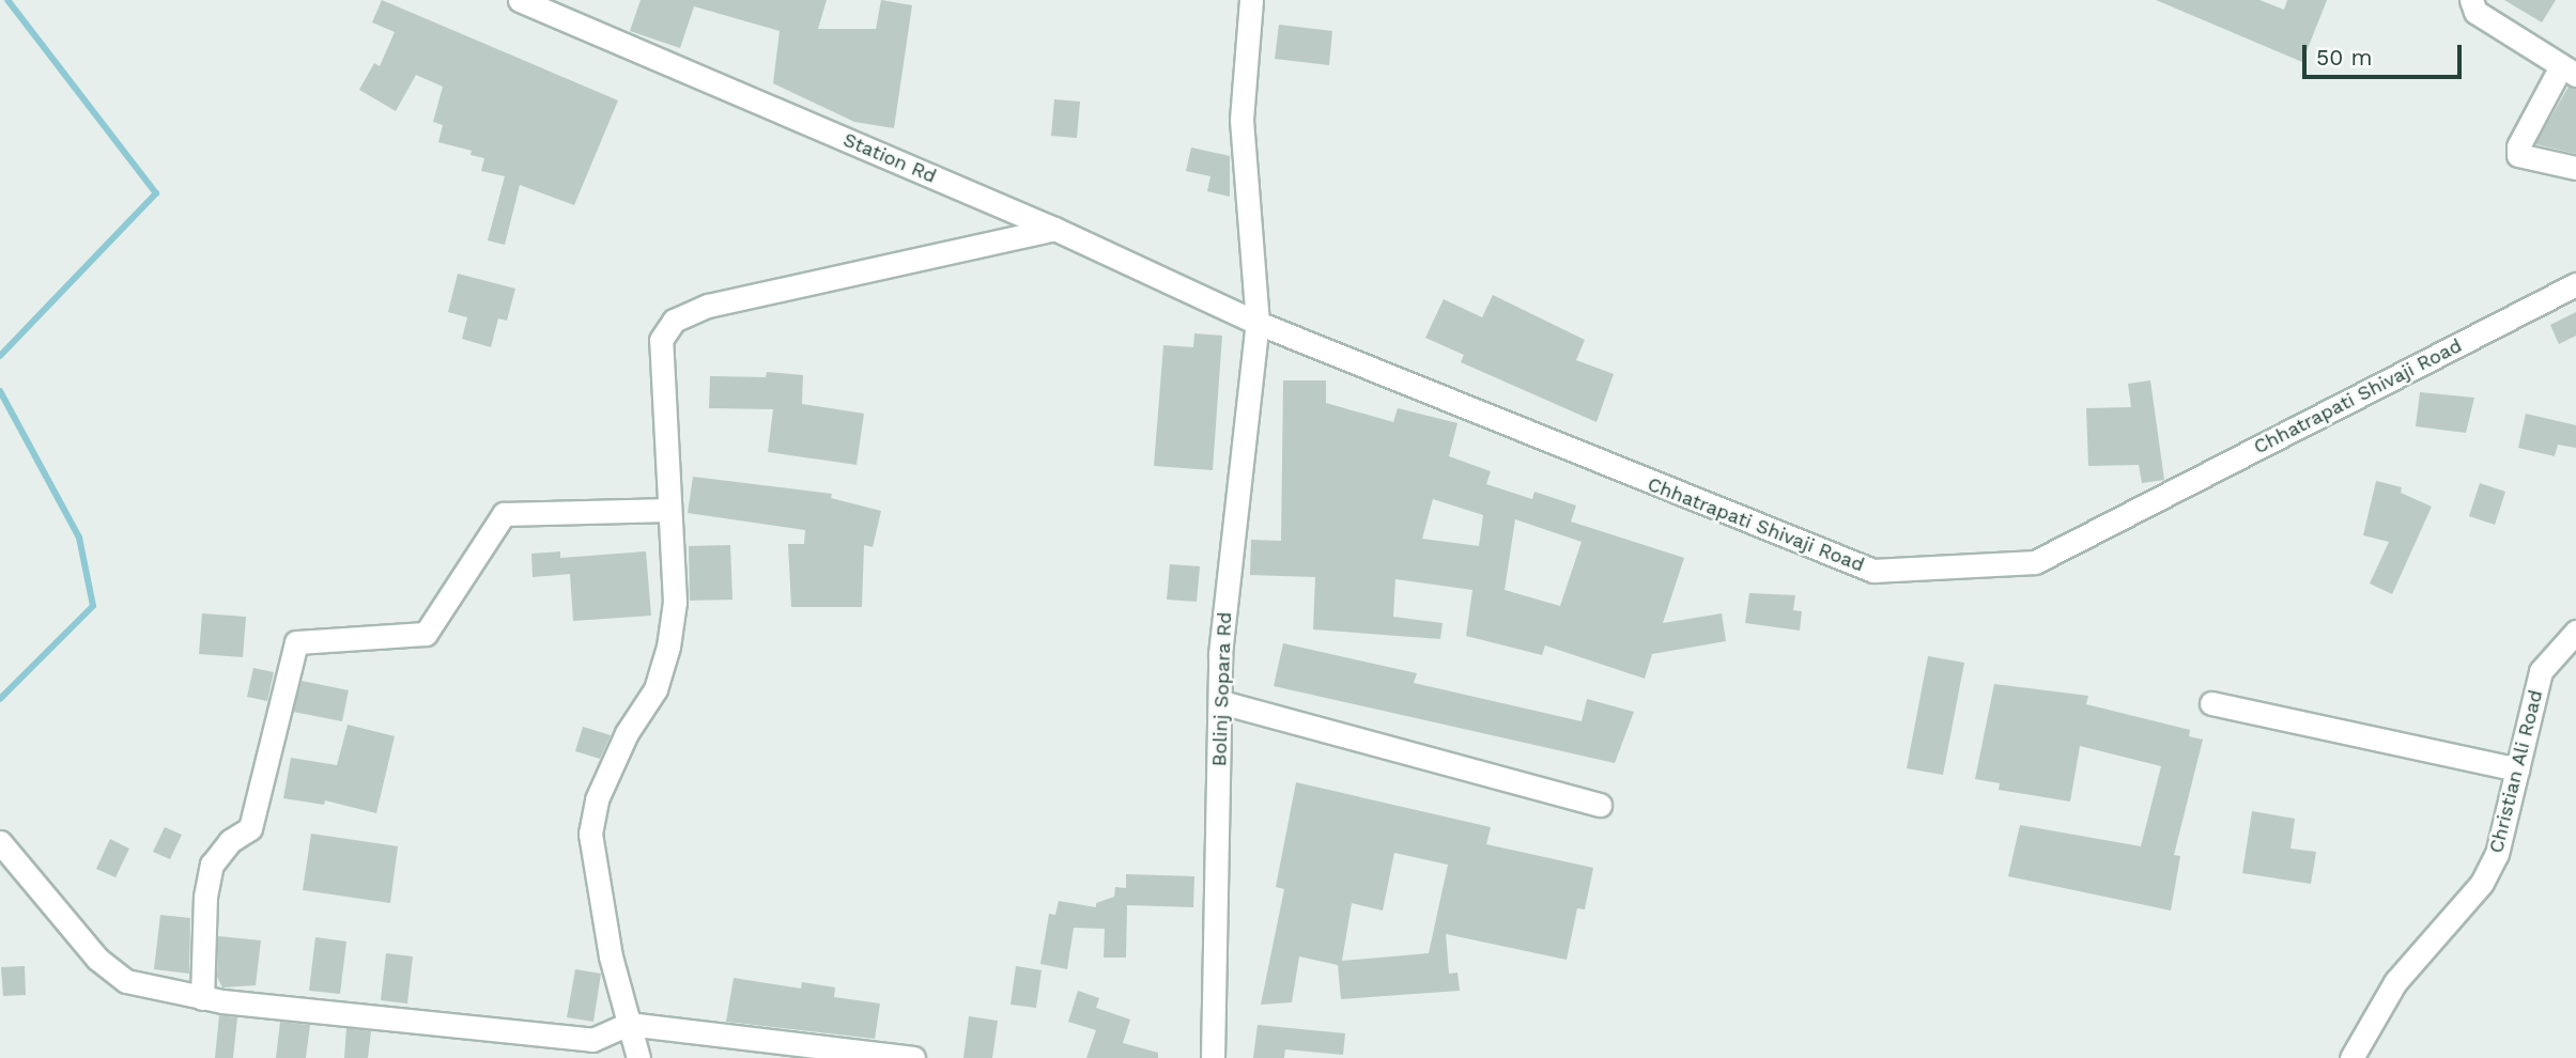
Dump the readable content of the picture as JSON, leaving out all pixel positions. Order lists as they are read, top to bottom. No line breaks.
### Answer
{"streets":{"street":["Station Rd","Chhatrapati Shivaji Road","Bolinj Sopara Rd","Christian Ali Road"]},"crossings":[["Station Rd","Chhatrapati Shivaji Road"],["Station Rd","Bolinj Sopara Rd"],["Chhatrapati Shivaji Road","Bolinj Sopara Rd"]],"scale_bar":"50 m"}
